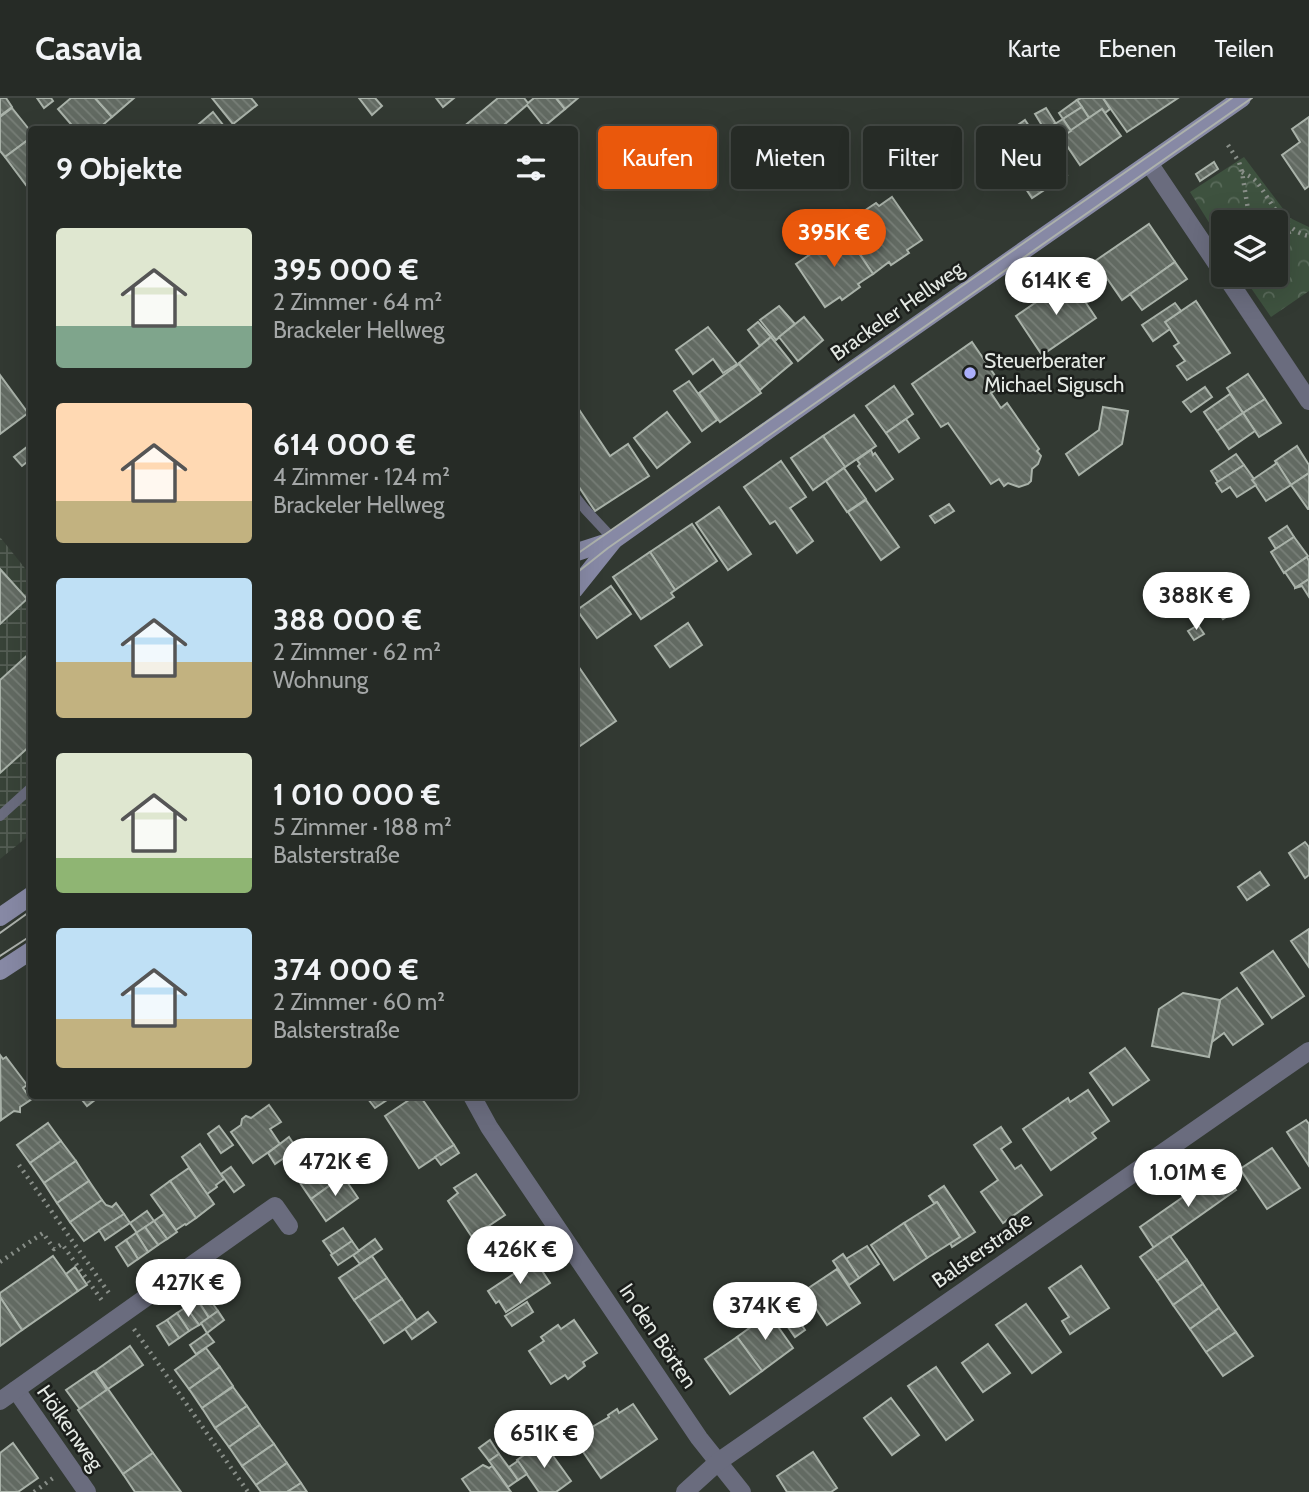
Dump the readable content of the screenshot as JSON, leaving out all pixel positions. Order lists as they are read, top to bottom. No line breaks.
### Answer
{"streets":{"main road":["Brackeler Hellweg"],"street":["Balsterstraße","In den Börten","Hölkenweg"]},"crossings":[["Balsterstraße","In den Börten"]],"places":["Steuerberater Michael Sigusch"],"page":{"header":"Casavia","nav":["Karte","Ebenen","Teilen"],"chip":["Kaufen","Mieten","Filter","Neu"],"heading":"9 Objekte","price":["395K €","614K €","388K €","472K €","1.01M €","426K €","427K €","374K €","651K €"],"list":[{"name":"395 000 €","note":"2 Zimmer · 64 m² · Brackeler Hellweg"},{"name":"614 000 €","note":"4 Zimmer · 124 m² · Brackeler Hellweg"},{"name":"388 000 €","note":"2 Zimmer · 62 m² · Wohnung"},{"name":"1 010 000 €","note":"5 Zimmer · 188 m² · Balsterstraße"},{"name":"374 000 €","note":"2 Zimmer · 60 m² · Balsterstraße"}]}}
